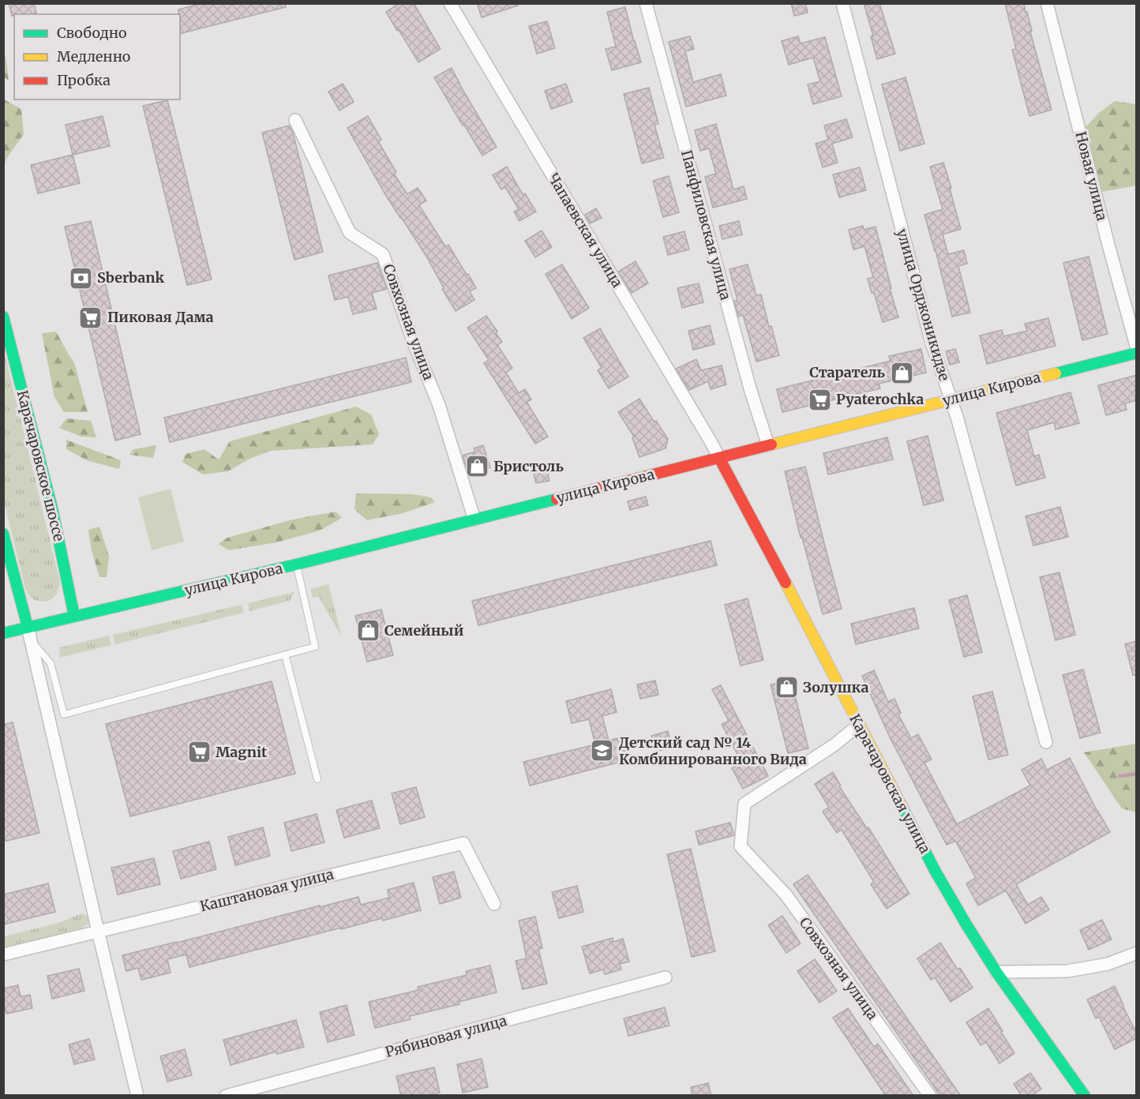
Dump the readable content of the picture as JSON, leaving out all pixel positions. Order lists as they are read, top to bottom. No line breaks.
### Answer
{"streets":{"street":["Новая улица","Панфиловская улица","Чапаевская улица","улица Орджоникидзе","Совхозная улица","улица Кирова","Карачаровское шоссе","Карачаровская улица","Каштановая улица","Рябиновая улица"]},"crossings":[["Панфиловская улица","улица Кирова"],["Чапаевская улица","улица Кирова"],["Чапаевская улица","Карачаровская улица"],["улица Орджоникидзе","улица Кирова"],["Совхозная улица","улица Кирова"],["Совхозная улица","Карачаровская улица"],["улица Кирова","Карачаровское шоссе"],["улица Кирова","Карачаровская улица"]],"places":{"bank":["Sberbank"],"supermarket":["Пиковая Дама","Pyaterochka","Magnit"],"shop":["Старатель","Бристоль","Семейный","Золушка"],"school or university":["Детский сад № 14 Комбинированного Вида"]},"legend":["Свободно","Медленно","Пробка"]}
